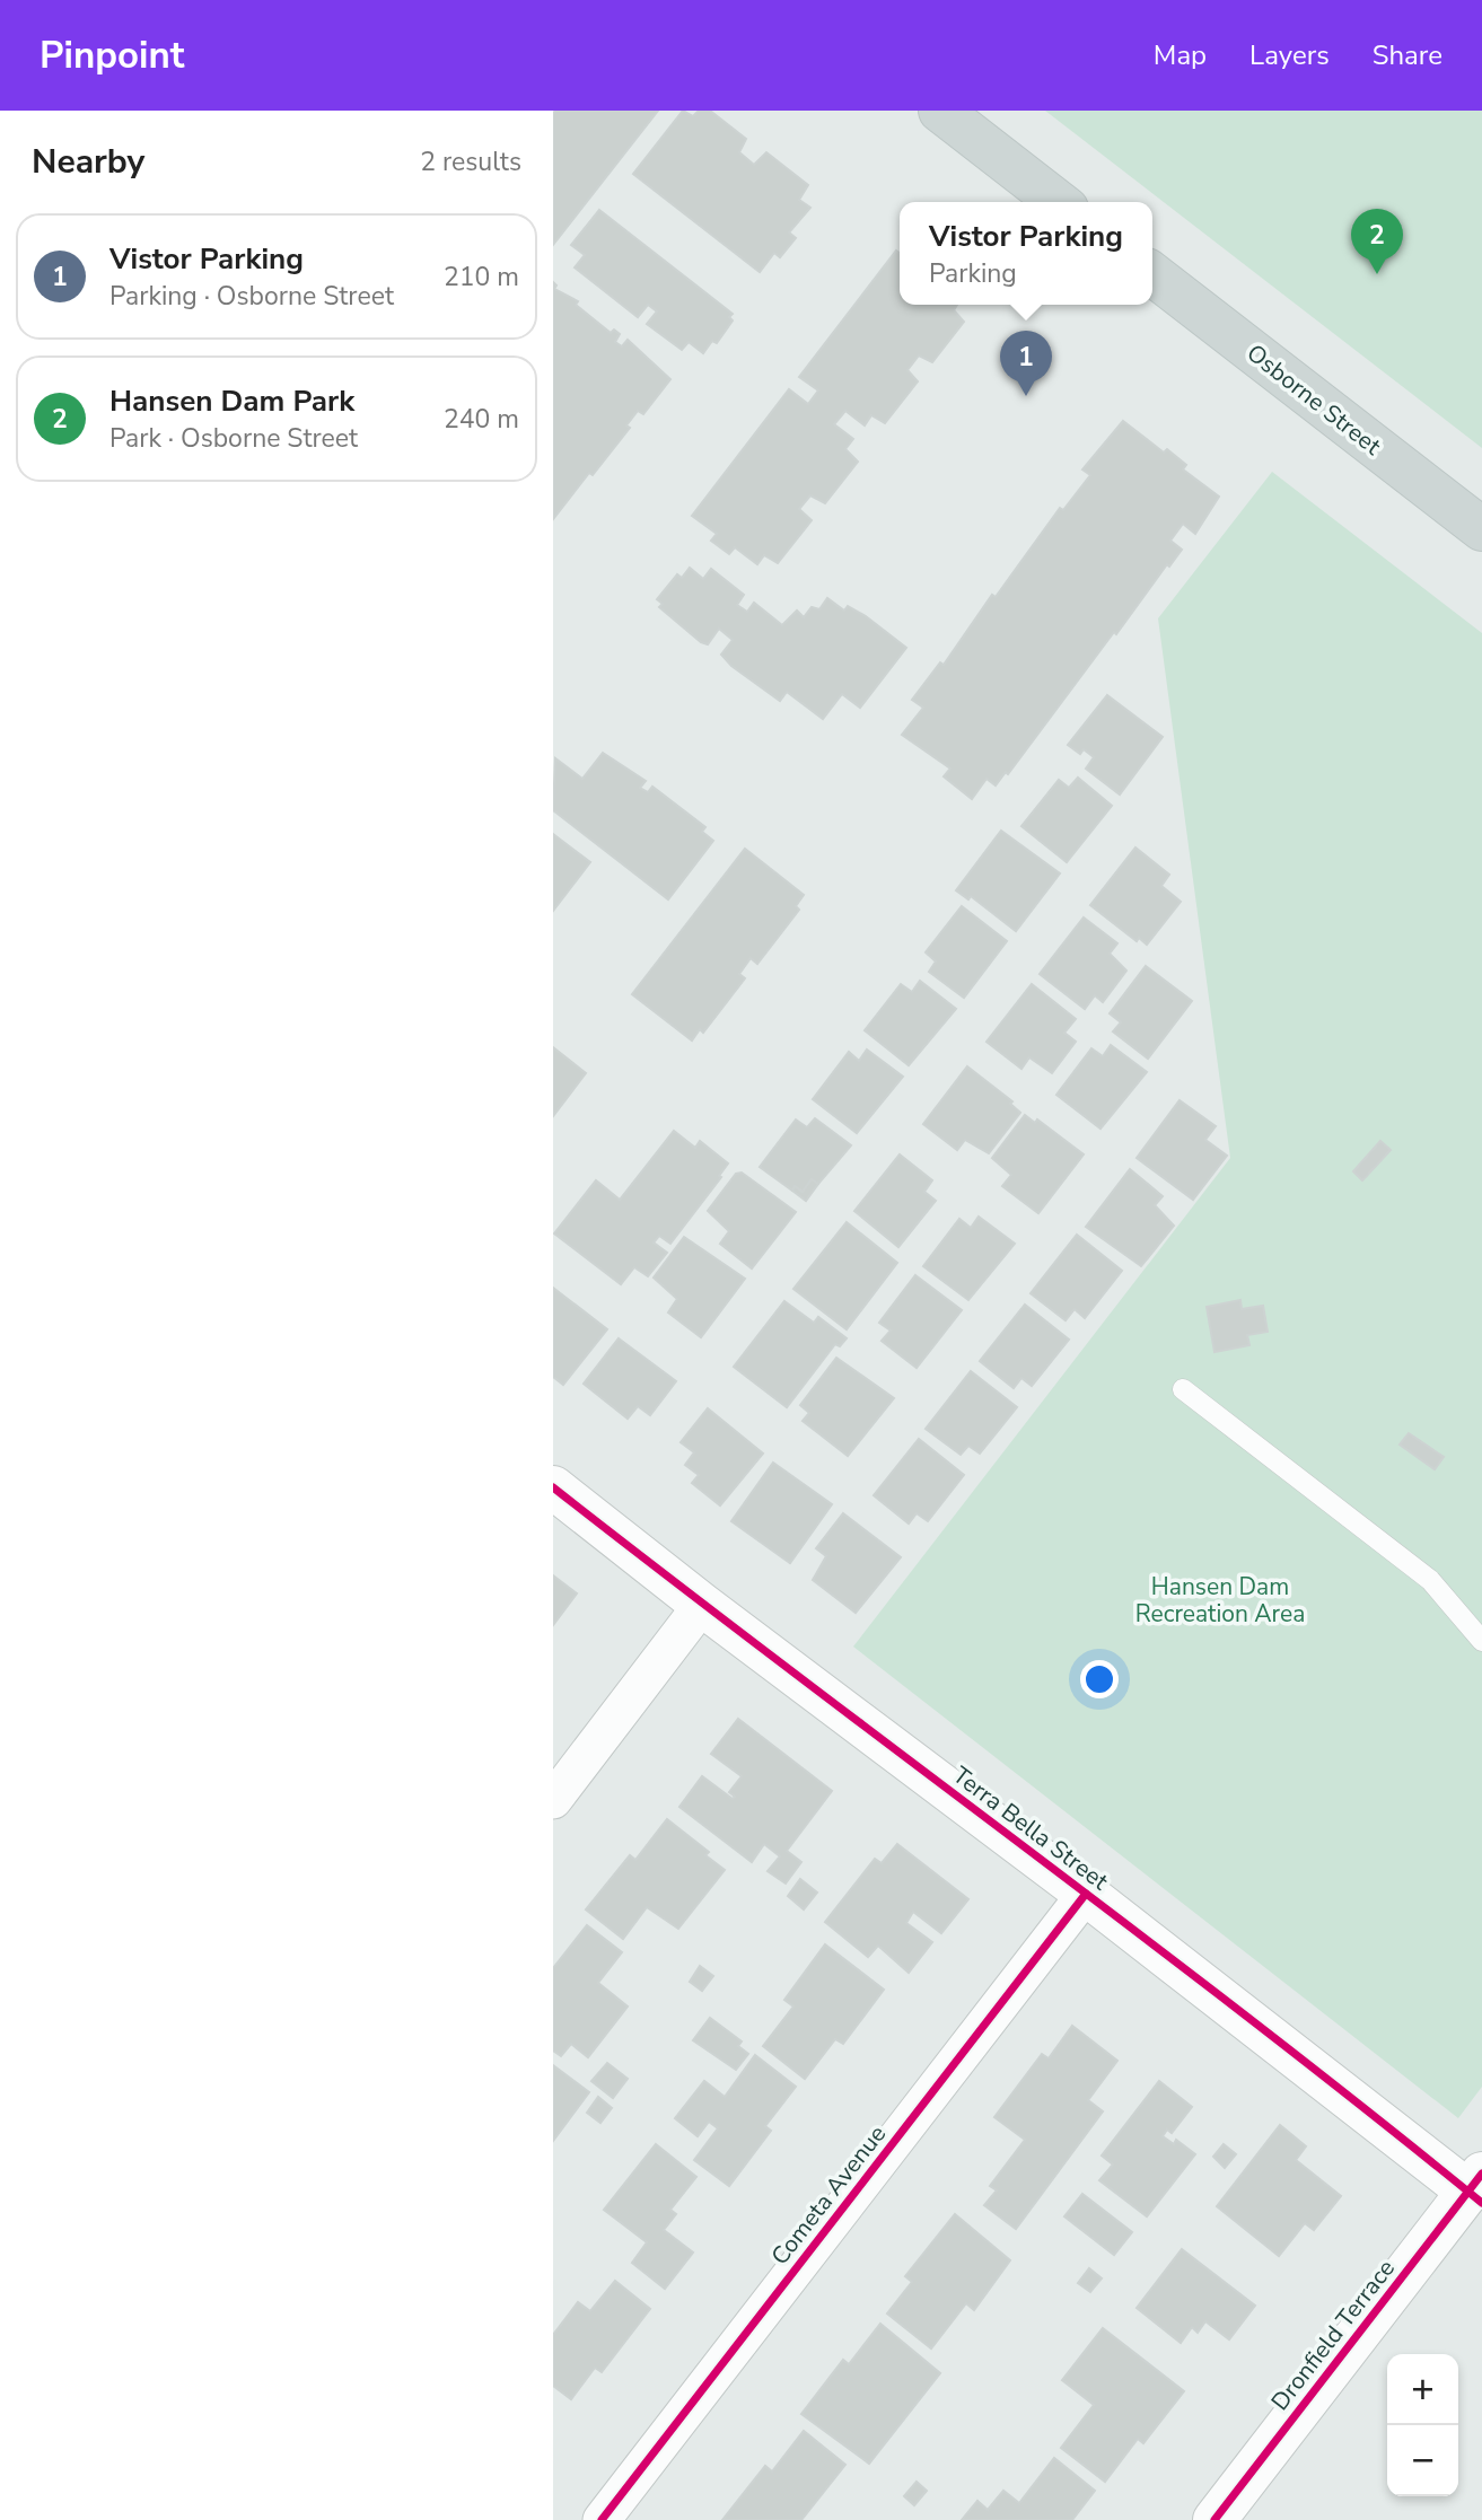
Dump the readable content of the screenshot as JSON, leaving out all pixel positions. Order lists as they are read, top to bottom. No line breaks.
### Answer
{"streets":{"main road":["Osborne Street"],"street":["Terra Bella Street","Cometa Avenue","Dronfield Terrace"]},"crossings":[["Terra Bella Street","Cometa Avenue"],["Terra Bella Street","Dronfield Terrace"]],"parks":["Hansen Dam Recreation Area"],"page":{"header":"Pinpoint","nav":["Map","Layers","Share"],"heading":["Nearby","2 results"],"popup":["Vistor Parking","Parking"],"pins":["2","1"],"list":[{"mark":"1","name":"Vistor Parking","note":"Parking · Osborne Street","value":"210 m"},{"mark":"2","name":"Hansen Dam Park","note":"Park · Osborne Street","value":"240 m"}],"map_buttons":["+","−"]}}
